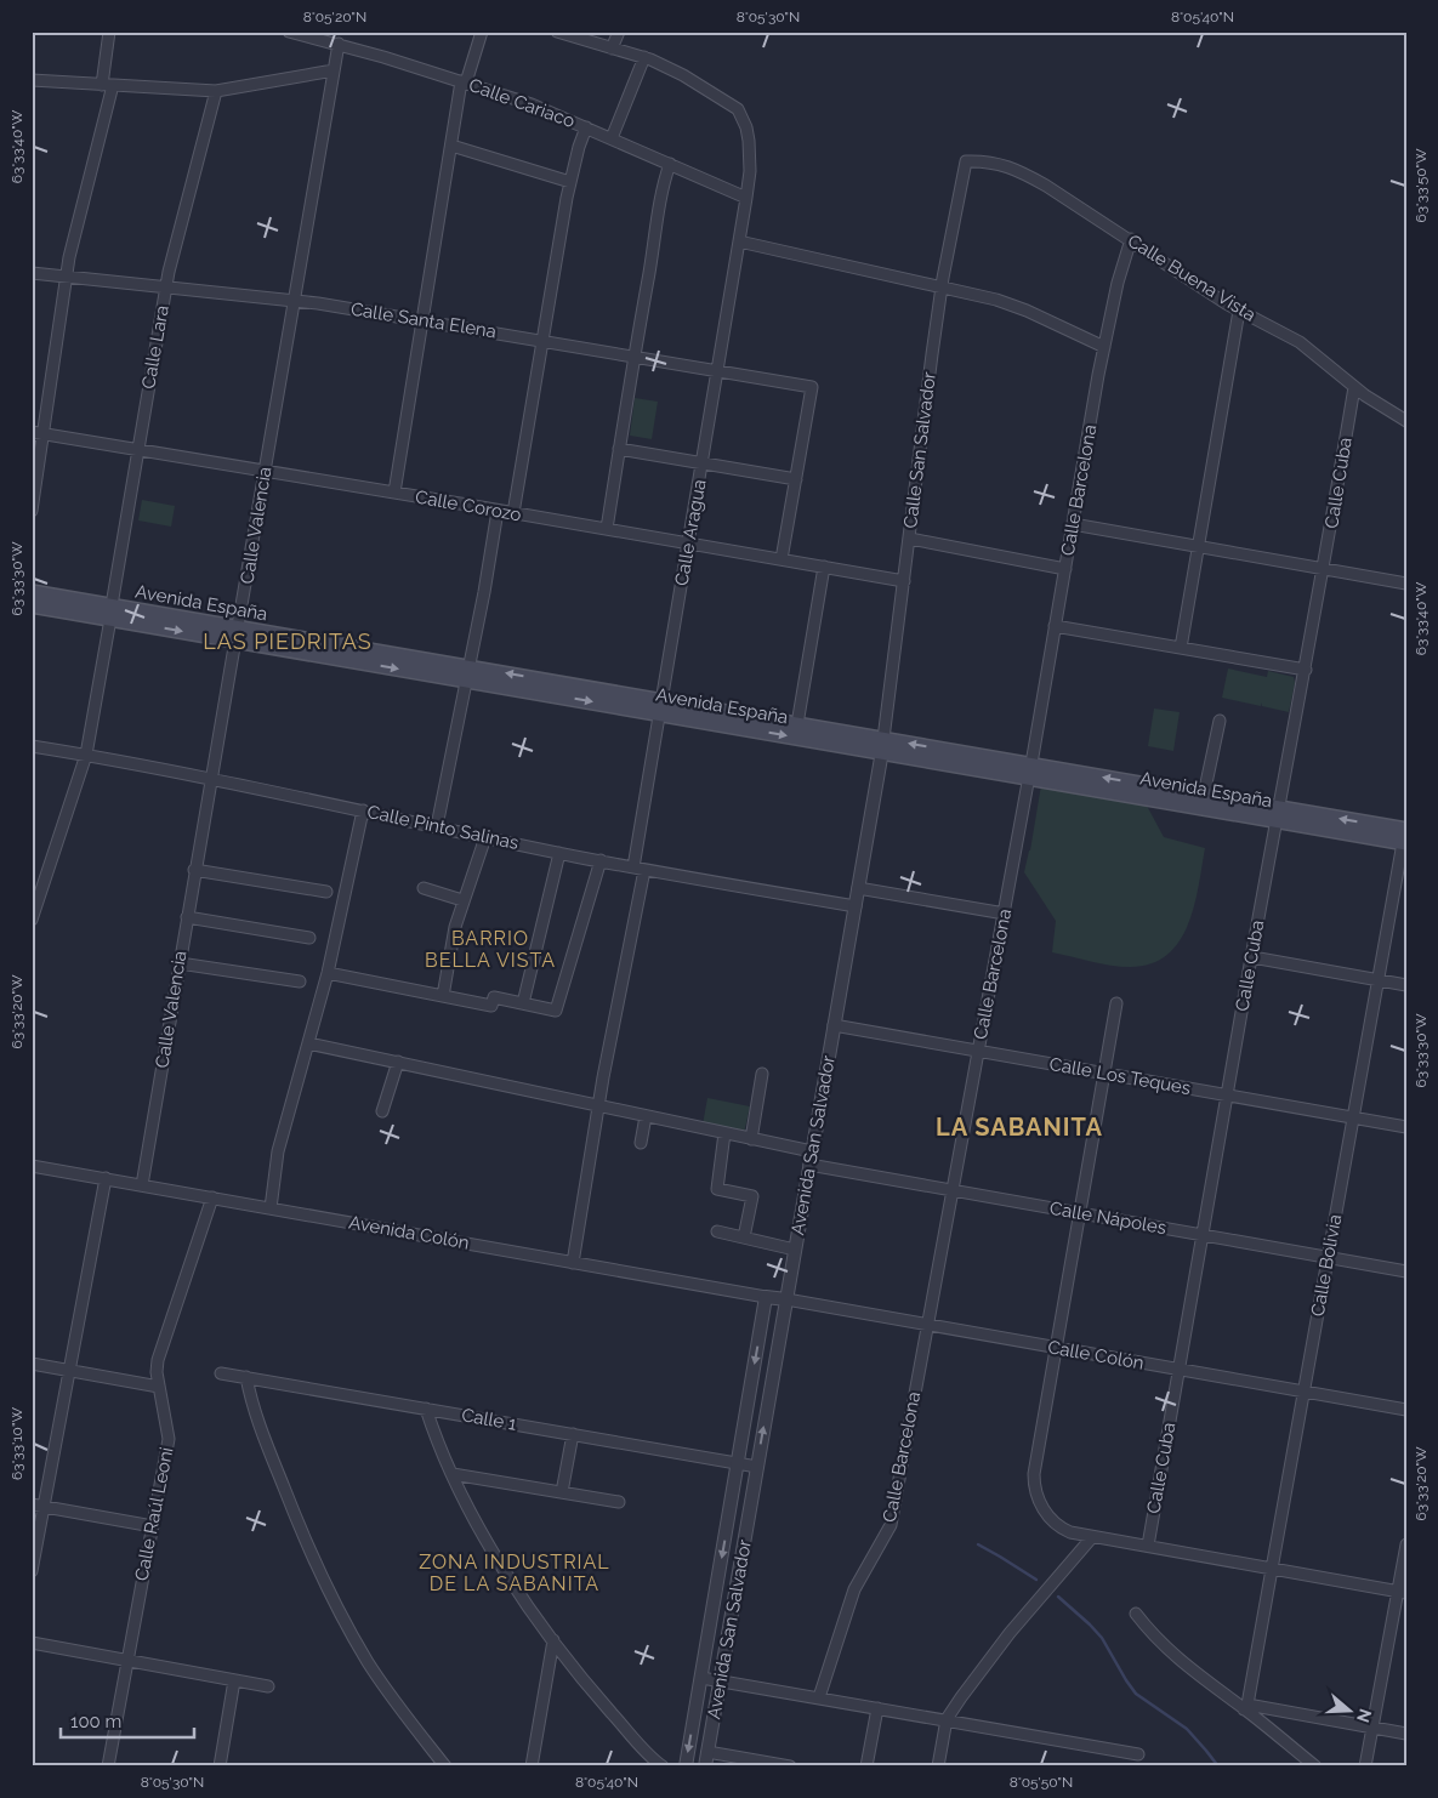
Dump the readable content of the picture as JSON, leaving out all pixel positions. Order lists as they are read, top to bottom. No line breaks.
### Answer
{"streets":{"main road":["Avenida España"],"street":["Calle Cariaco","Calle Buena Vista","Calle Santa Elena","Calle Lara","Calle San Salvador","Calle Cuba","Calle Barcelona","Calle Corozo","Calle Valencia","Calle Aragua","Calle Pinto Salinas","Calle Los Teques","Avenida San Salvador","Calle Nápoles","Avenida Colón","Calle Bolivia","Calle Colón","Calle 1","Calle Raúl Leoni"]},"crossings":[["Calle Cariaco","Calle Valencia"],["Calle Cariaco","Calle Aragua"],["Calle Buena Vista","Calle San Salvador"],["Calle Buena Vista","Calle Cuba"],["Calle Buena Vista","Calle Barcelona"],["Calle Santa Elena","Calle Lara"],["Calle Santa Elena","Calle Valencia"],["Calle Santa Elena","Calle Aragua"],["Calle Lara","Calle Corozo"],["Calle Lara","Avenida España"],["Calle Lara","Calle Pinto Salinas"],["Calle San Salvador","Calle Corozo"],["Calle San Salvador","Avenida España"],["Calle San Salvador","Avenida San Salvador"],["Calle Cuba","Avenida España"],["Calle Cuba","Calle Los Teques"],["Calle Cuba","Calle Nápoles"],["Calle Cuba","Calle Colón"],["Calle Barcelona","Avenida España"],["Calle Barcelona","Calle Los Teques"],["Calle Barcelona","Calle Nápoles"],["Calle Barcelona","Calle Colón"],["Calle Corozo","Calle Valencia"],["Calle Corozo","Calle Aragua"],["Calle Valencia","Avenida España"],["Calle Valencia","Calle Pinto Salinas"],["Calle Valencia","Avenida Colón"],["Calle Aragua","Avenida España"],["Calle Aragua","Calle Pinto Salinas"],["Calle Aragua","Avenida Colón"],["Avenida España","Avenida San Salvador"],["Avenida España","Calle Bolivia"],["Calle Pinto Salinas","Avenida San Salvador"],["Calle Los Teques","Avenida San Salvador"],["Calle Los Teques","Calle Bolivia"],["Avenida San Salvador","Calle Nápoles"],["Avenida San Salvador","Avenida Colón"],["Avenida San Salvador","Calle Colón"],["Avenida San Salvador","Calle 1"],["Calle Nápoles","Calle Bolivia"],["Avenida Colón","Calle Colón"],["Avenida Colón","Calle Raúl Leoni"],["Calle Bolivia","Calle Colón"]],"districts":["LAS PIEDRITAS","BARRIO BELLA VISTA","LA SABANITA","ZONA INDUSTRIAL DE LA SABANITA"],"scale_bar":"100 m","north":"right","coordinates":["8°05'20\"N","8°05'30\"N","8°05'40\"N","63°33'40\"W","63°33'50\"W","63°33'30\"W","63°33'20\"W","63°33'10\"W","8°05'50\"N"]}
